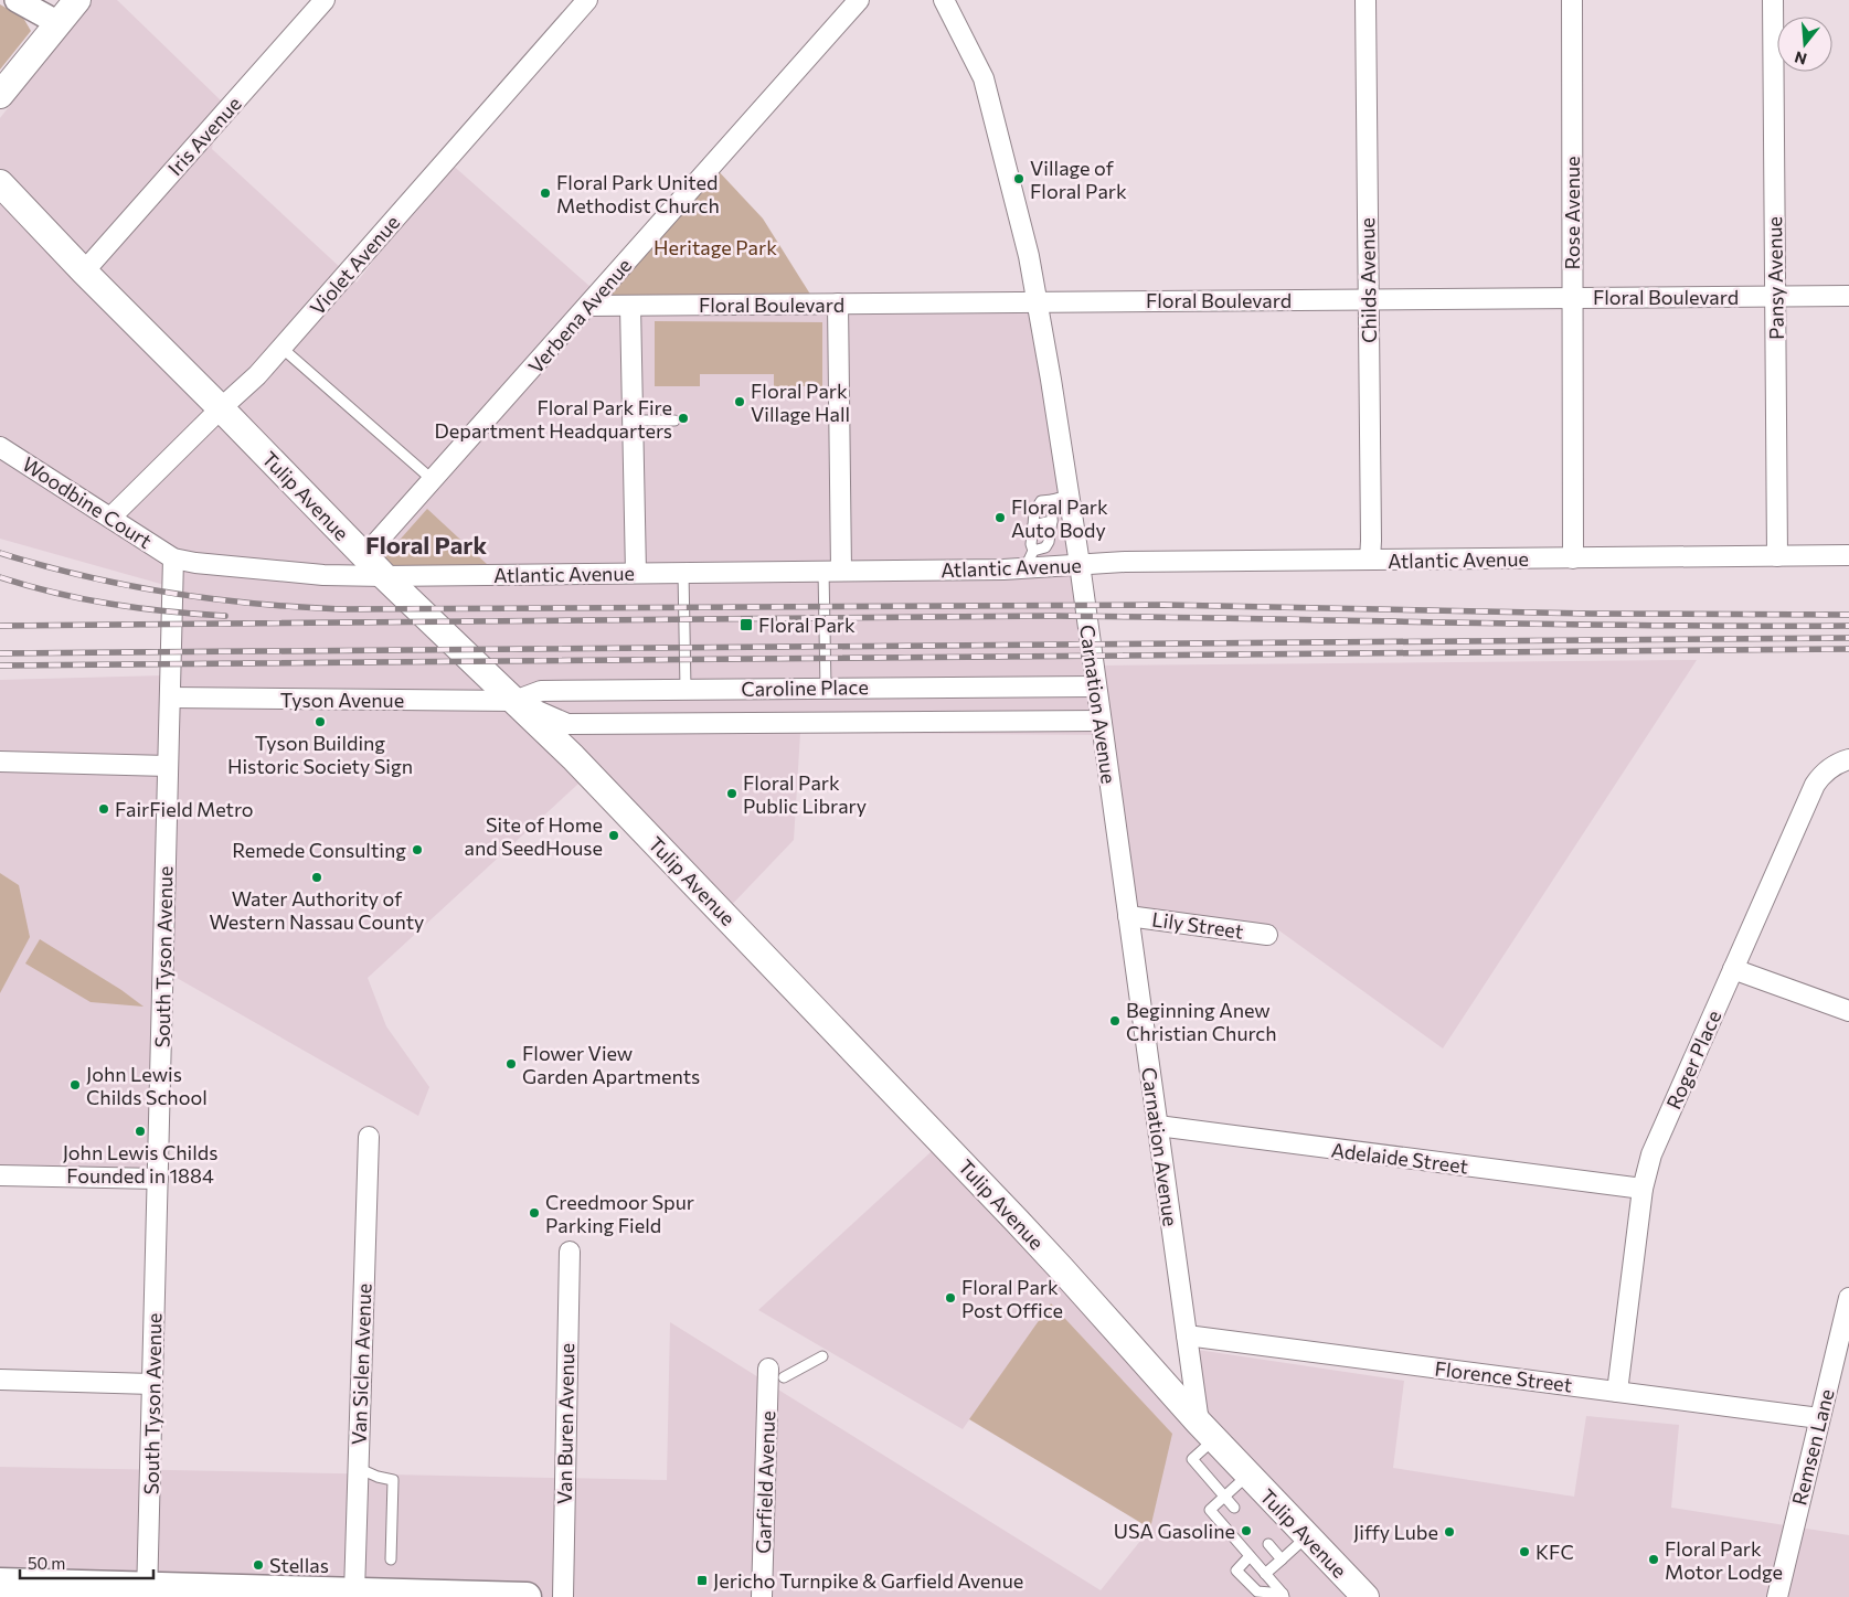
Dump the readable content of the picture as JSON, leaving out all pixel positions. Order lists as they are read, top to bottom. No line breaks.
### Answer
{"streets":{"main road":["Tulip Avenue"],"street":["Iris Avenue","Rose Avenue","Violet Avenue","Pansy Avenue","Childs Avenue","Floral Boulevard","Verbena Avenue","Woodbine Court","Atlantic Avenue","Caroline Place","Tyson Avenue","Carnation Avenue","Lily Street","South Tyson Avenue","Roger Place","Adelaide Street","Van Siclen Avenue","Florence Street","Van Buren Avenue","Remsen Lane","Garfield Avenue"]},"crossings":[["Iris Avenue","Tulip Avenue"],["Rose Avenue","Floral Boulevard"],["Rose Avenue","Atlantic Avenue"],["Violet Avenue","Tulip Avenue"],["Violet Avenue","Woodbine Court"],["Pansy Avenue","Floral Boulevard"],["Pansy Avenue","Atlantic Avenue"],["Childs Avenue","Floral Boulevard"],["Childs Avenue","Atlantic Avenue"],["Floral Boulevard","Verbena Avenue"],["Floral Boulevard","Carnation Avenue"],["Verbena Avenue","Tulip Avenue"],["Tulip Avenue","Atlantic Avenue"],["Tulip Avenue","Caroline Place"],["Tulip Avenue","Tyson Avenue"],["Tulip Avenue","Carnation Avenue"],["Woodbine Court","Atlantic Avenue"],["Woodbine Court","South Tyson Avenue"],["Atlantic Avenue","Carnation Avenue"],["Atlantic Avenue","South Tyson Avenue"],["Caroline Place","Tyson Avenue"],["Caroline Place","Carnation Avenue"],["Tyson Avenue","South Tyson Avenue"],["Carnation Avenue","Lily Street"],["Carnation Avenue","Adelaide Street"],["Carnation Avenue","Florence Street"],["Roger Place","Adelaide Street"],["Roger Place","Florence Street"],["Florence Street","Remsen Lane"]],"districts":["Floral Park"],"parks":["Heritage Park"],"places":{"other":["Village of Floral Park","Floral Park United Methodist Church","Floral Park Village Hall","Floral Park Fire Department Headquarters","Floral Park Auto Body","Tyson Building Historic Society Sign","Floral Park Public Library","FairField Metro","Site of Home and SeedHouse","Remede Consulting","Water Authority of Western Nassau County","Beginning Anew Christian Church","Flower View Garden Apartments","John Lewis Childs School","John Lewis Childs Founded in 1884","Creedmoor Spur Parking Field","Floral Park Post Office","USA Gasoline","Jiffy Lube","KFC","Floral Park Motor Lodge","Stellas"],"transit":["Floral Park","Jericho Turnpike & Garfield Avenue"]},"scale_bar":"50 m","north":"bottom"}
